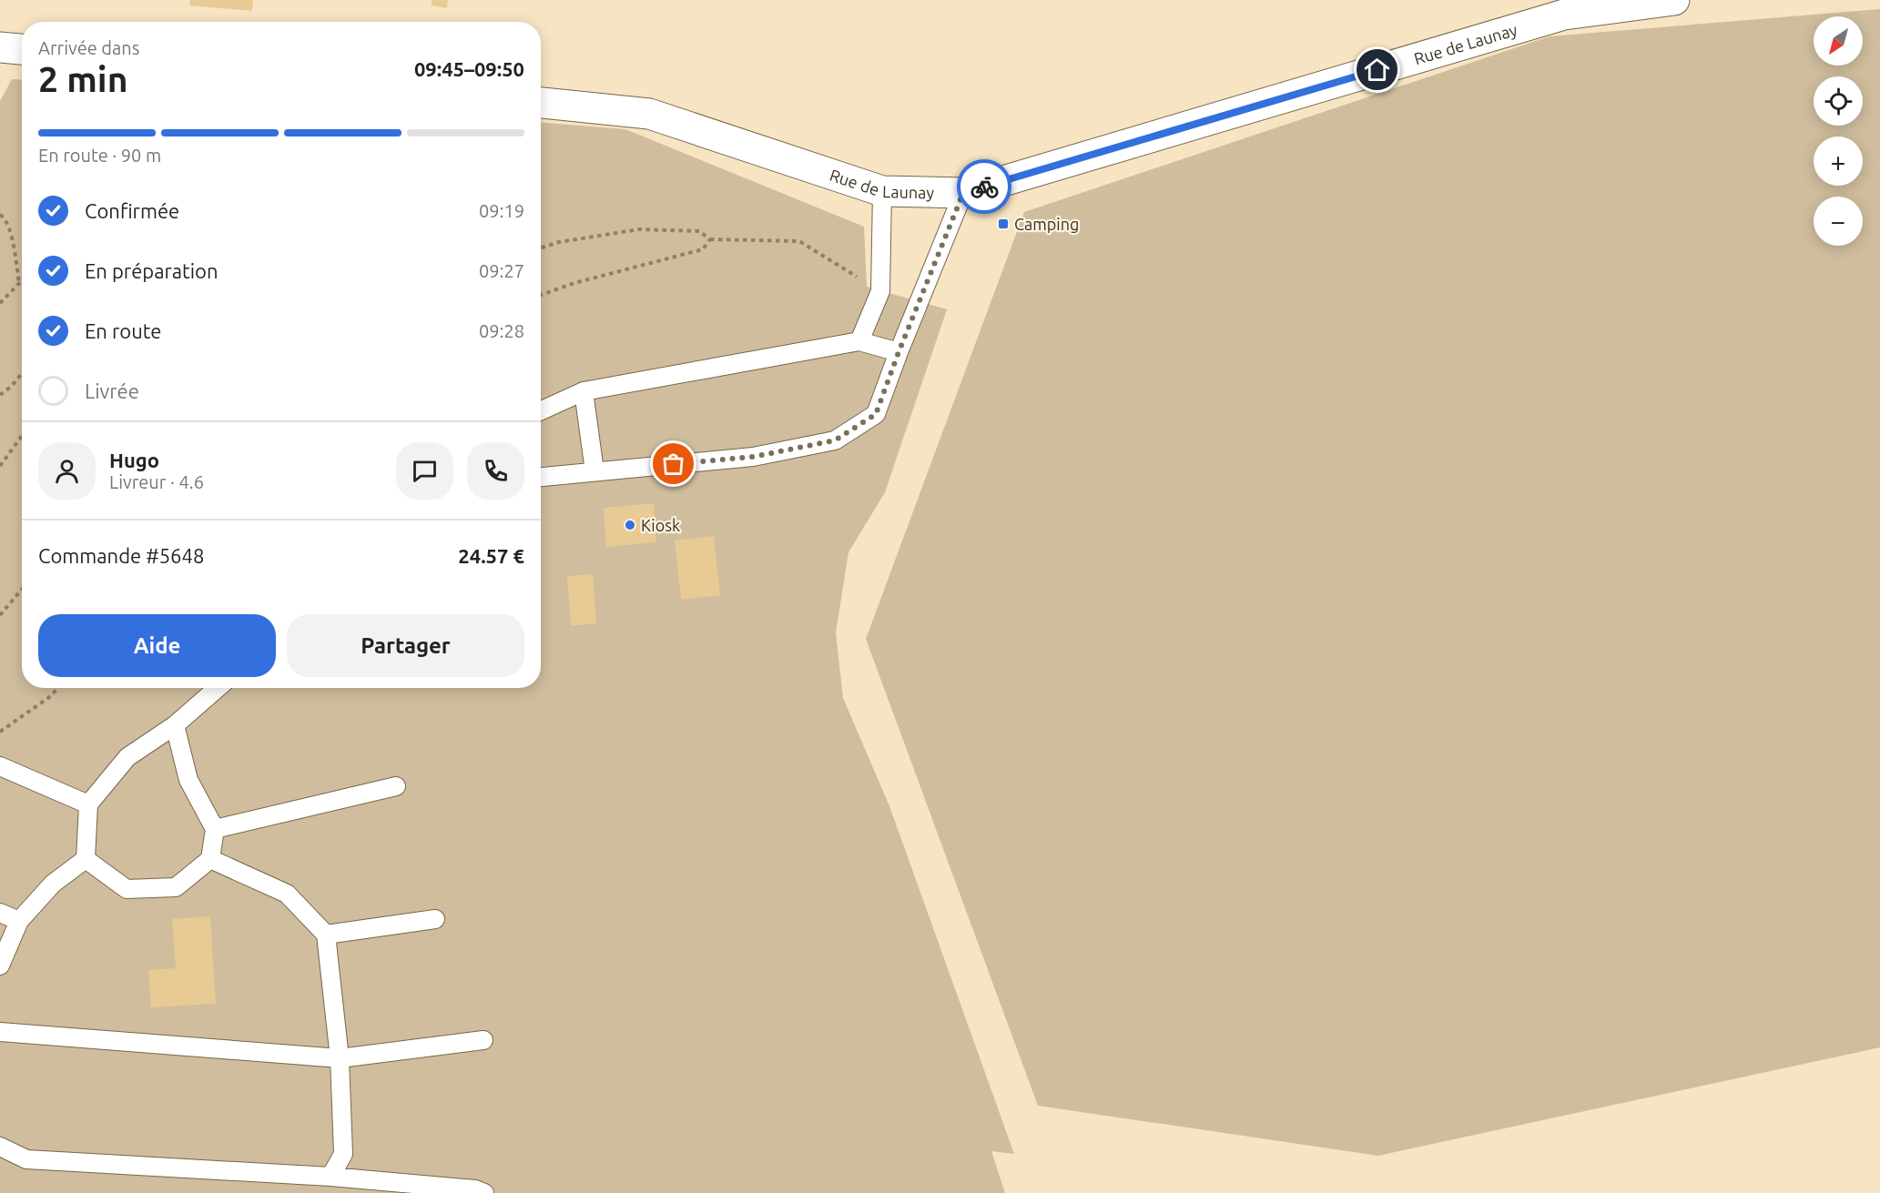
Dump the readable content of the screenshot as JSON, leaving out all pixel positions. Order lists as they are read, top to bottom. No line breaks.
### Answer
{"streets":{"street":["Rue de Launay"]},"places":{"transit":["Camping"],"other":["Kiosk"]},"north":"bottom left","page":{"map_buttons":["+","−"],"heading":["2 min","Arrivée dans","09:45–09:50"],"panel":["Hugo","Livreur · 4.6","Commande #5648","24.57 €"],"bar":"En route · 90 m","list":[["Confirmée","09:19"],["En préparation","09:27"],["En route","09:28"],"Livrée"],"buttons":["Aide","Partager"]}}
